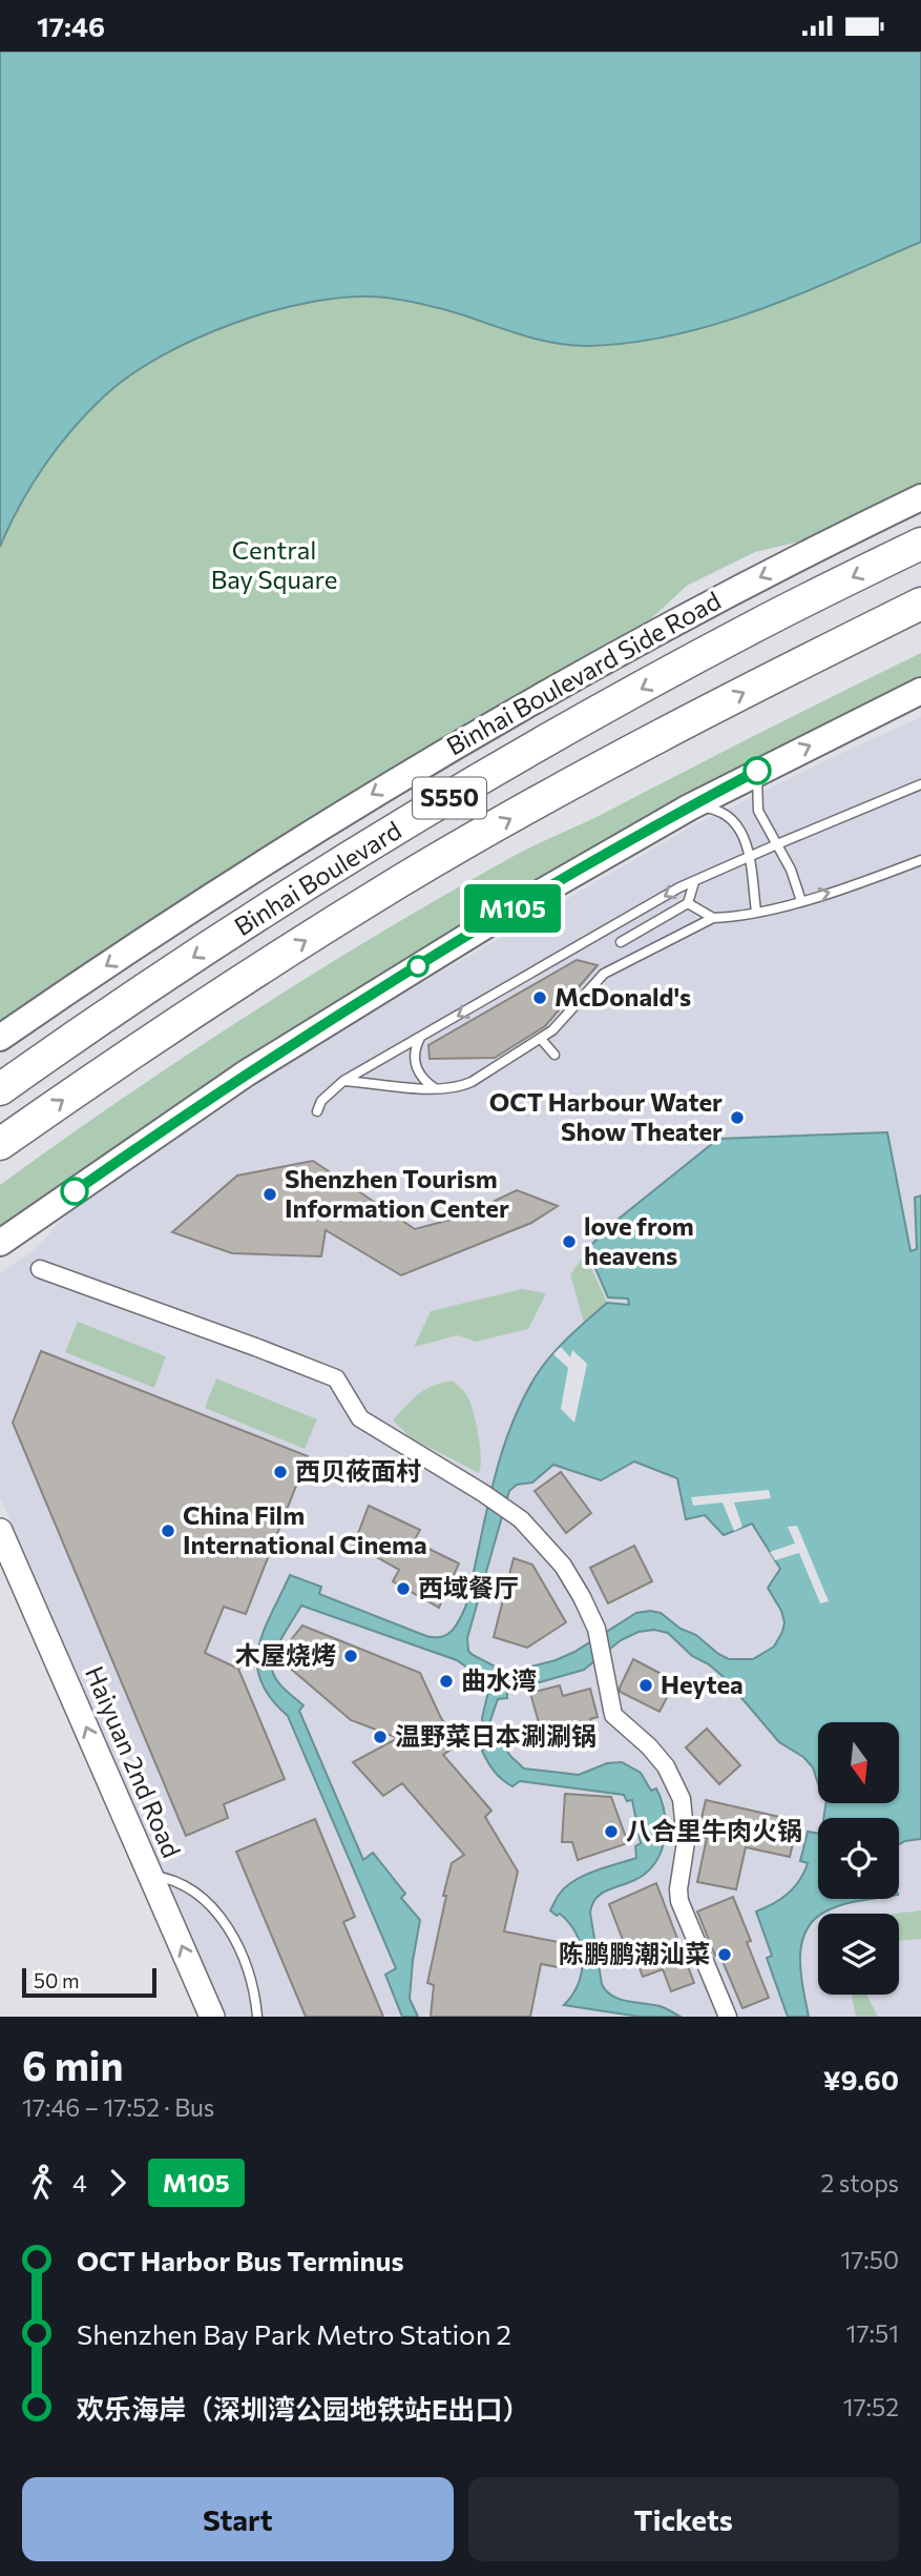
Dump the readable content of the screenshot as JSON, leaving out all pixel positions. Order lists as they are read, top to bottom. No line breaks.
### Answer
{"streets":{"highway":["S550","Binhai Boulevard"],"main road":["Binhai Boulevard Side Road"],"street":["Haiyuan 2nd Road"]},"one_way":["Haiyuan 2nd Road"],"parks":["Central Bay Square"],"places":["McDonald's","OCT Harbour Water Show Theater","Shenzhen Tourism Information Center","love from heavens","西贝莜面村","China Film International Cinema","西域餐厅","木屋烧烤","曲水湾","Heytea","温野菜日本涮涮锅","八合里牛肉火锅","陈鹏鹏潮汕菜"],"lines":["bus line M105"],"scale_bar":"50 m","north":"bottom","page":{"status":"17:46","on_map":"M105","scale":"50 m","heading":["6 min","17:46 – 17:52 · Bus","¥9.60"],"legs":["4","M105","2 stops"],"list":[{"name":"OCT Harbor Bus Terminus","value":"17:50"},{"name":"Shenzhen Bay Park Metro Station 2","value":"17:51"},{"name":"欢乐海岸（深圳湾公园地铁站E出口）","value":"17:52"}],"buttons":["Start","Tickets"]}}
